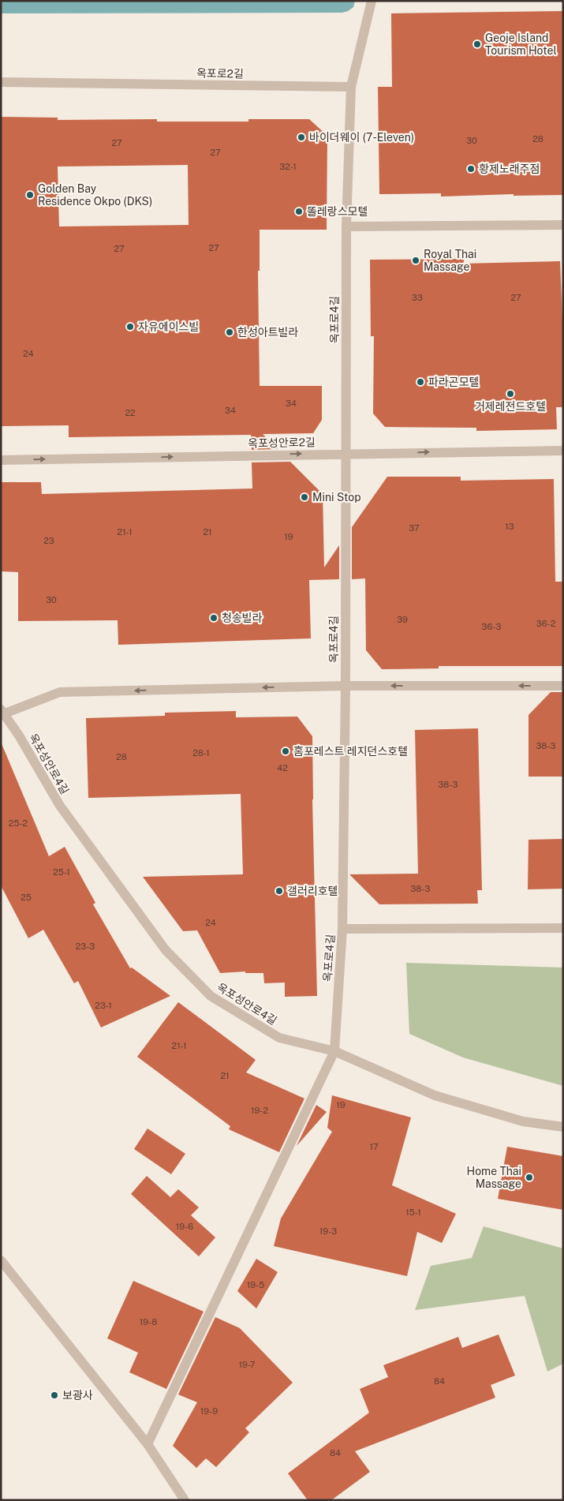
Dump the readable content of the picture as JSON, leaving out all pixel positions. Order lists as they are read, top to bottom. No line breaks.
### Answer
{"streets":{"street":["옥포로2길","옥포로4길","옥포성안로2길","옥포성안로4길"]},"crossings":[["옥포로2길","옥포로4길"],["옥포로4길","옥포성안로2길"],["옥포로4길","옥포성안로4길"]],"one_way":["옥포성안로2길"],"places":["Geoje Island Tourism Hotel","바이더웨이 (7-Eleven)","황제노래주점","Golden Bay Residence Okpo (DKS)","똘레랑스모텔","Royal Thai Massage","자유에이스빌","한성아트빌라","파라곤모텔","거제레전드호텔","Mini Stop","청송빌라","홈포레스트 레지던스호텔","갤러리호텔","Home Thai Massage","보광사"],"house_numbers":["28","30","27","27","32-1","27","27","33","27","24","34","34","22","13","37","21-1","21","19","23","30","39","36-2","36-3","38-3","28-1","28","42","38-3","25-2","25-1","38-3","25","24","23-3","23-1","21-1","21","19","19-2","17","15-1","19-6","19-3","19-5","19-8","19-7","84","19-9","84"]}
